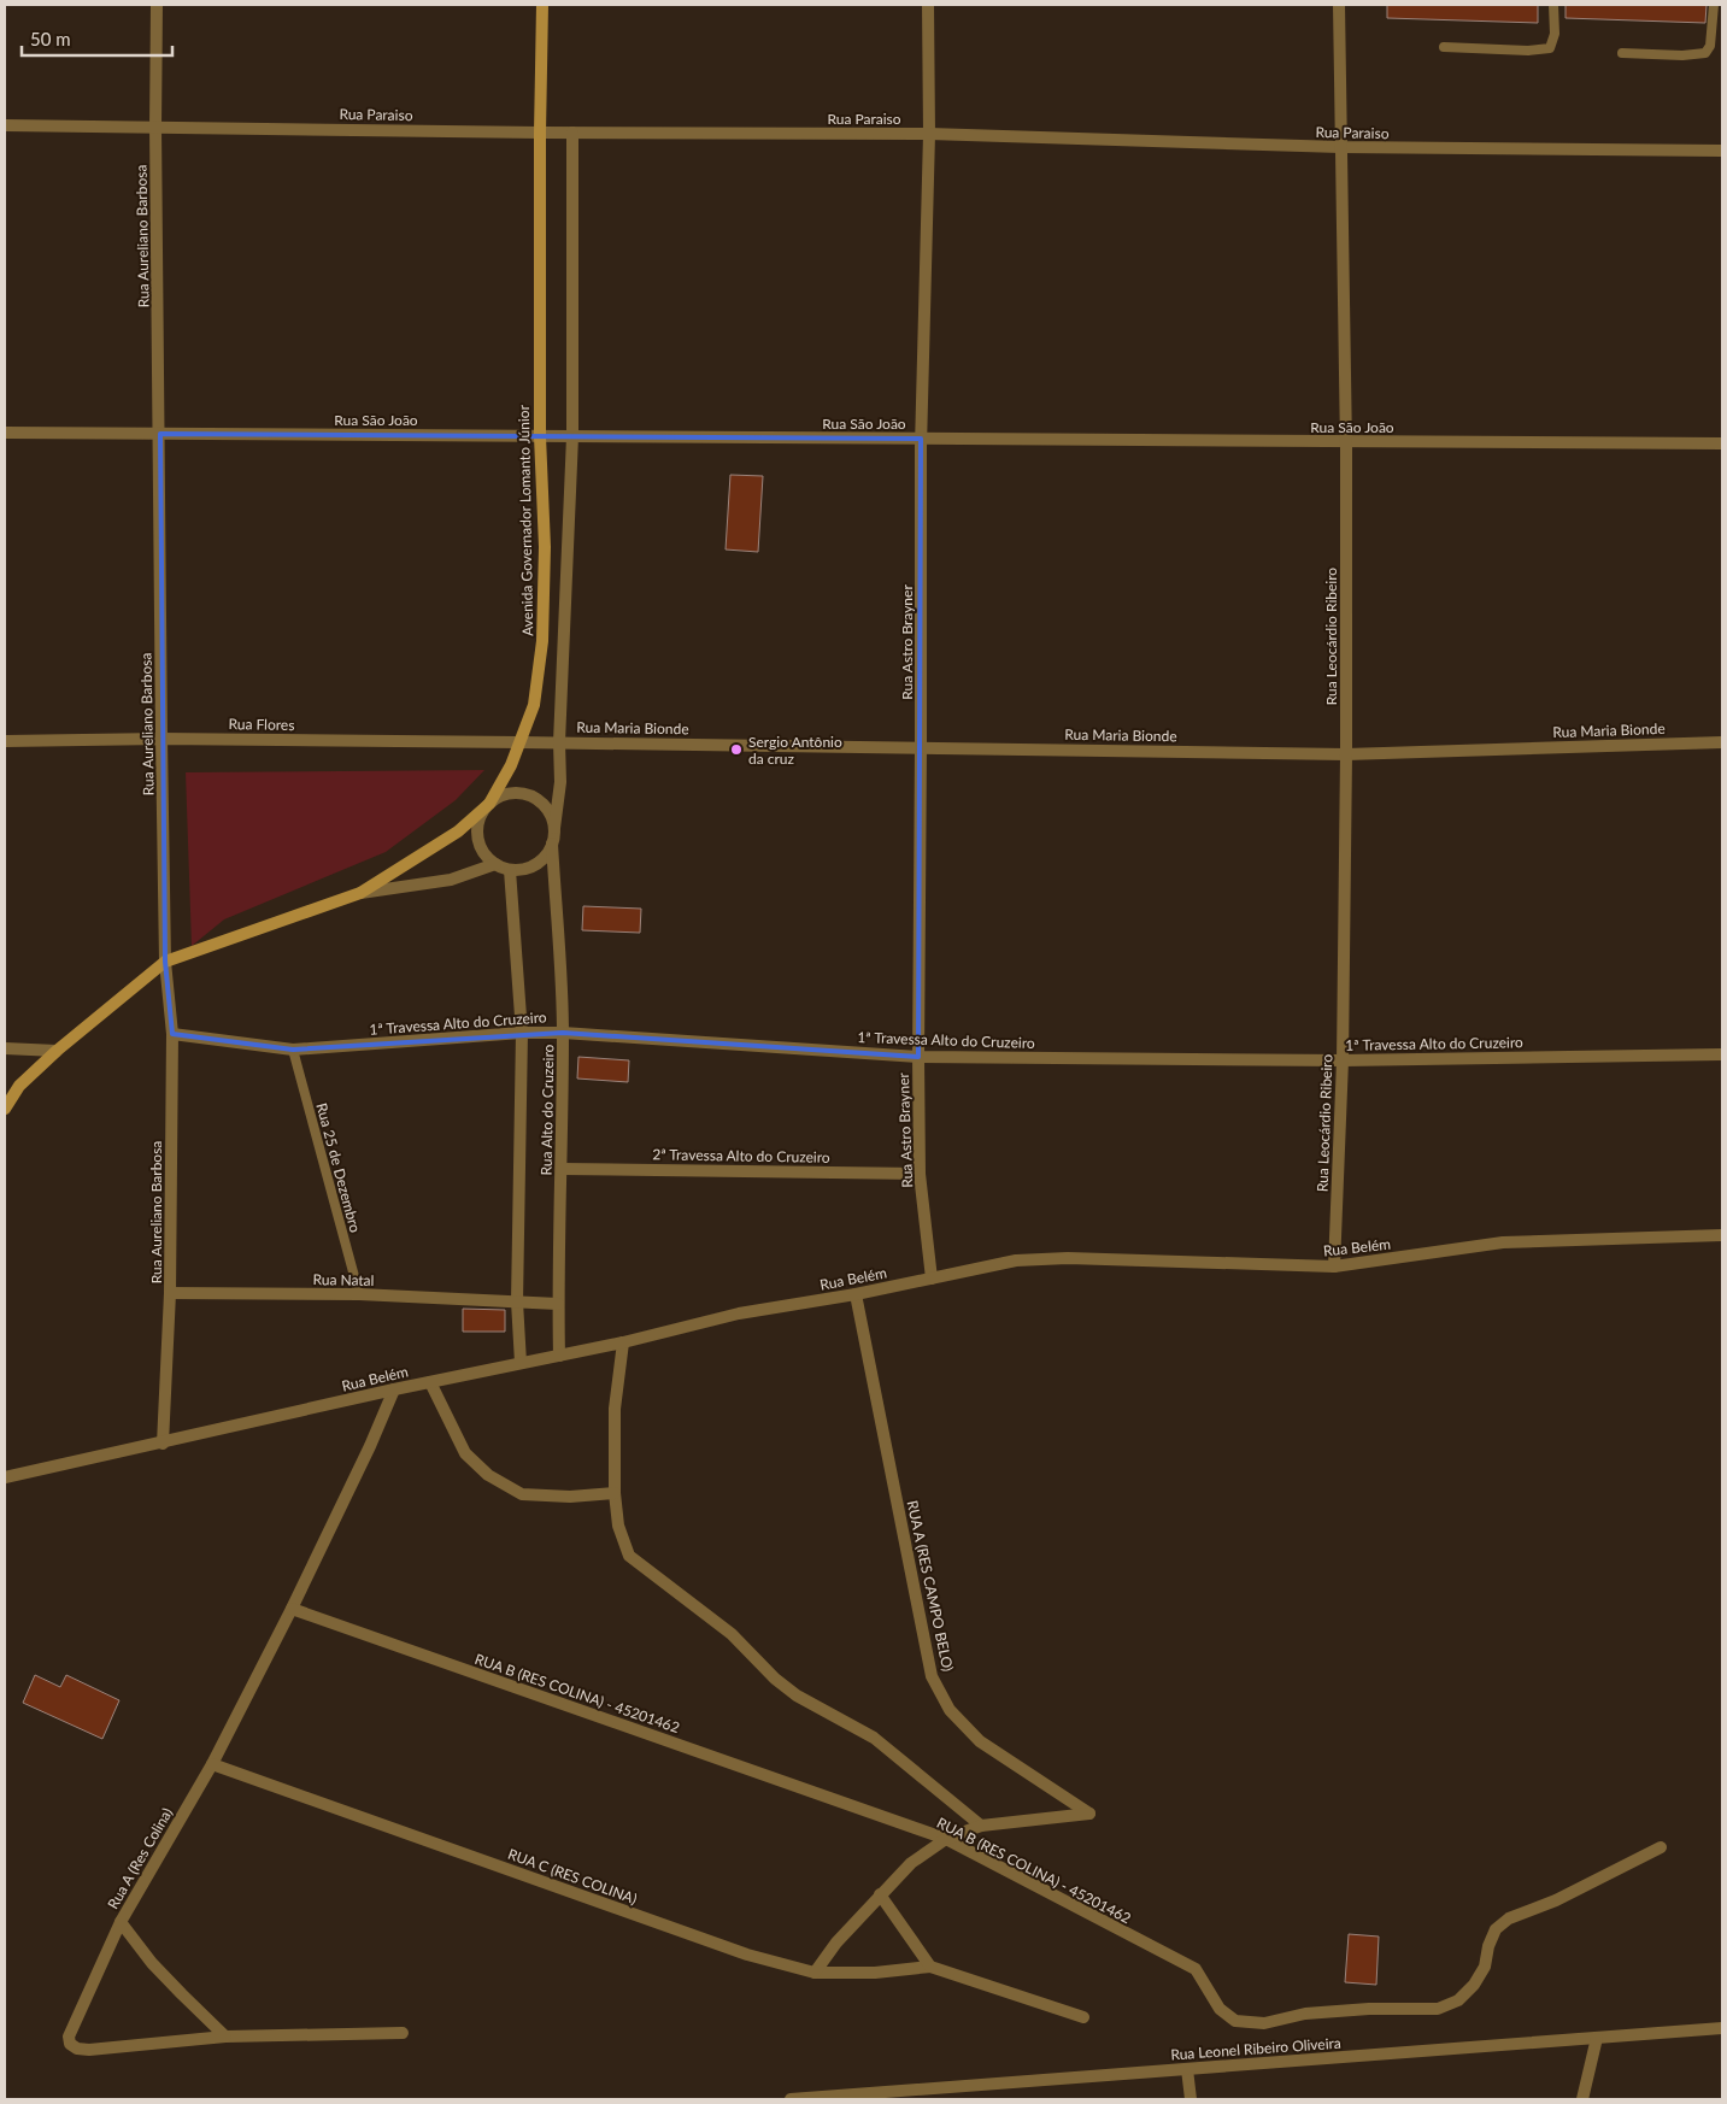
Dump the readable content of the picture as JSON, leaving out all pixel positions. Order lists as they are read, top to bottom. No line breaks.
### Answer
{"streets":{"main road":["Avenida Governador Lomanto Júnior"],"street":["Rua Paraiso","Rua Aureliano Barbosa","Rua São João","Rua Leocárdio Ribeiro","Rua Astro Brayner","Rua Flores","Rua Maria Bionde","1ª Travessa Alto do Cruzeiro","Rua Alto do Cruzeiro","2ª Travessa Alto do Cruzeiro","Rua Belém","Rua Natal","RUA A (RES CAMPO BELO)","RUA B (RES COLINA) - 45201462","Rua A (Res Colina)","RUA C (RES COLINA)","Rua Leonel Ribeiro Oliveira"],"lane":["Rua 25 de Dezembro"]},"crossings":[["Rua Paraiso","Rua Aureliano Barbosa"],["Rua Paraiso","Avenida Governador Lomanto Júnior"],["Rua Paraiso","Rua Leocárdio Ribeiro"],["Rua Paraiso","Rua Astro Brayner"],["Rua Aureliano Barbosa","Rua São João"],["Rua Aureliano Barbosa","Avenida Governador Lomanto Júnior"],["Rua Aureliano Barbosa","Rua Flores"],["Rua Aureliano Barbosa","1ª Travessa Alto do Cruzeiro"],["Rua Aureliano Barbosa","Rua Belém"],["Rua Aureliano Barbosa","Rua Natal"],["Rua São João","Avenida Governador Lomanto Júnior"],["Rua São João","Rua Leocárdio Ribeiro"],["Rua São João","Rua Astro Brayner"],["Avenida Governador Lomanto Júnior","Rua Flores"],["Avenida Governador Lomanto Júnior","Rua Maria Bionde"],["Avenida Governador Lomanto Júnior","Rua Alto do Cruzeiro"],["Rua Leocárdio Ribeiro","Rua Maria Bionde"],["Rua Leocárdio Ribeiro","1ª Travessa Alto do Cruzeiro"],["Rua Leocárdio Ribeiro","Rua Belém"],["Rua Astro Brayner","Rua Maria Bionde"],["Rua Astro Brayner","1ª Travessa Alto do Cruzeiro"],["Rua Astro Brayner","2ª Travessa Alto do Cruzeiro"],["Rua Astro Brayner","Rua Belém"],["Rua Flores","Rua Maria Bionde"],["1ª Travessa Alto do Cruzeiro","Rua Alto do Cruzeiro"],["1ª Travessa Alto do Cruzeiro","Rua 25 de Dezembro"],["Rua Alto do Cruzeiro","2ª Travessa Alto do Cruzeiro"],["Rua Alto do Cruzeiro","Rua Belém"],["Rua Alto do Cruzeiro","Rua Natal"],["Rua 25 de Dezembro","Rua Natal"],["Rua Belém","RUA A (RES CAMPO BELO)"],["Rua Belém","Rua A (Res Colina)"],["RUA B (RES COLINA) - 45201462","Rua A (Res Colina)"],["Rua A (Res Colina)","RUA C (RES COLINA)"]],"places":["Sergio Antônio da cruz"],"scale_bar":"50 m"}
